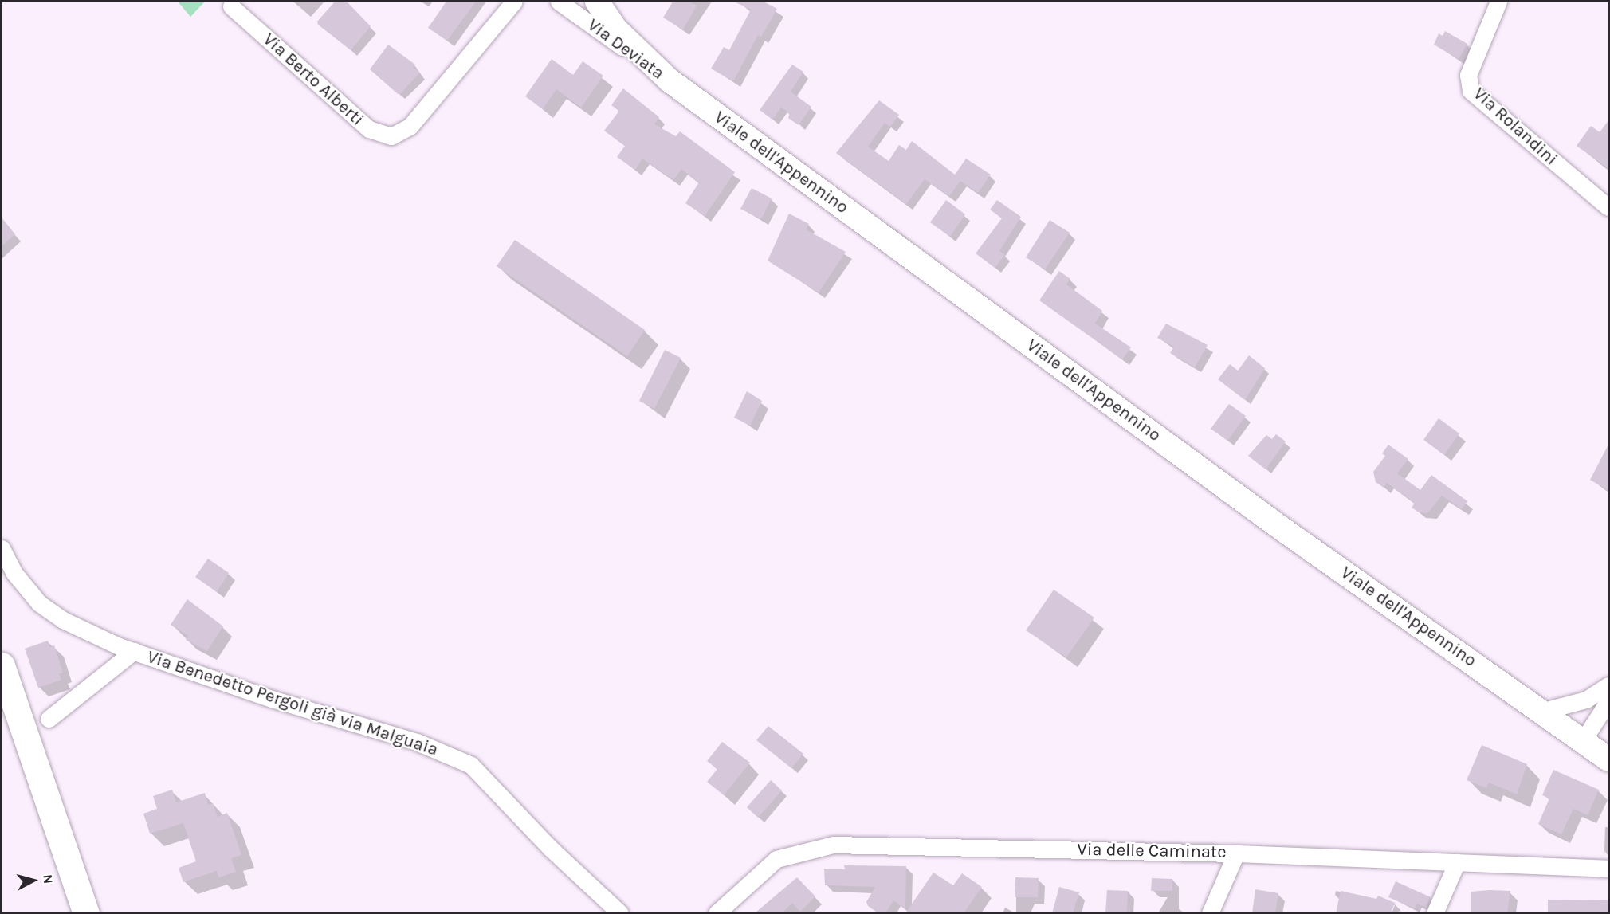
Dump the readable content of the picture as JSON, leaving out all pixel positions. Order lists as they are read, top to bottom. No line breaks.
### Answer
{"streets":{"main road":["Viale dell'Appennino"],"street":["Via Deviata","Via Berto Alberti","Via Rolandini","Via Benedetto Pergoli già via Malguaia","Via delle Caminate"]},"crossings":[["Via Deviata","Viale dell'Appennino"]],"north":"right"}
